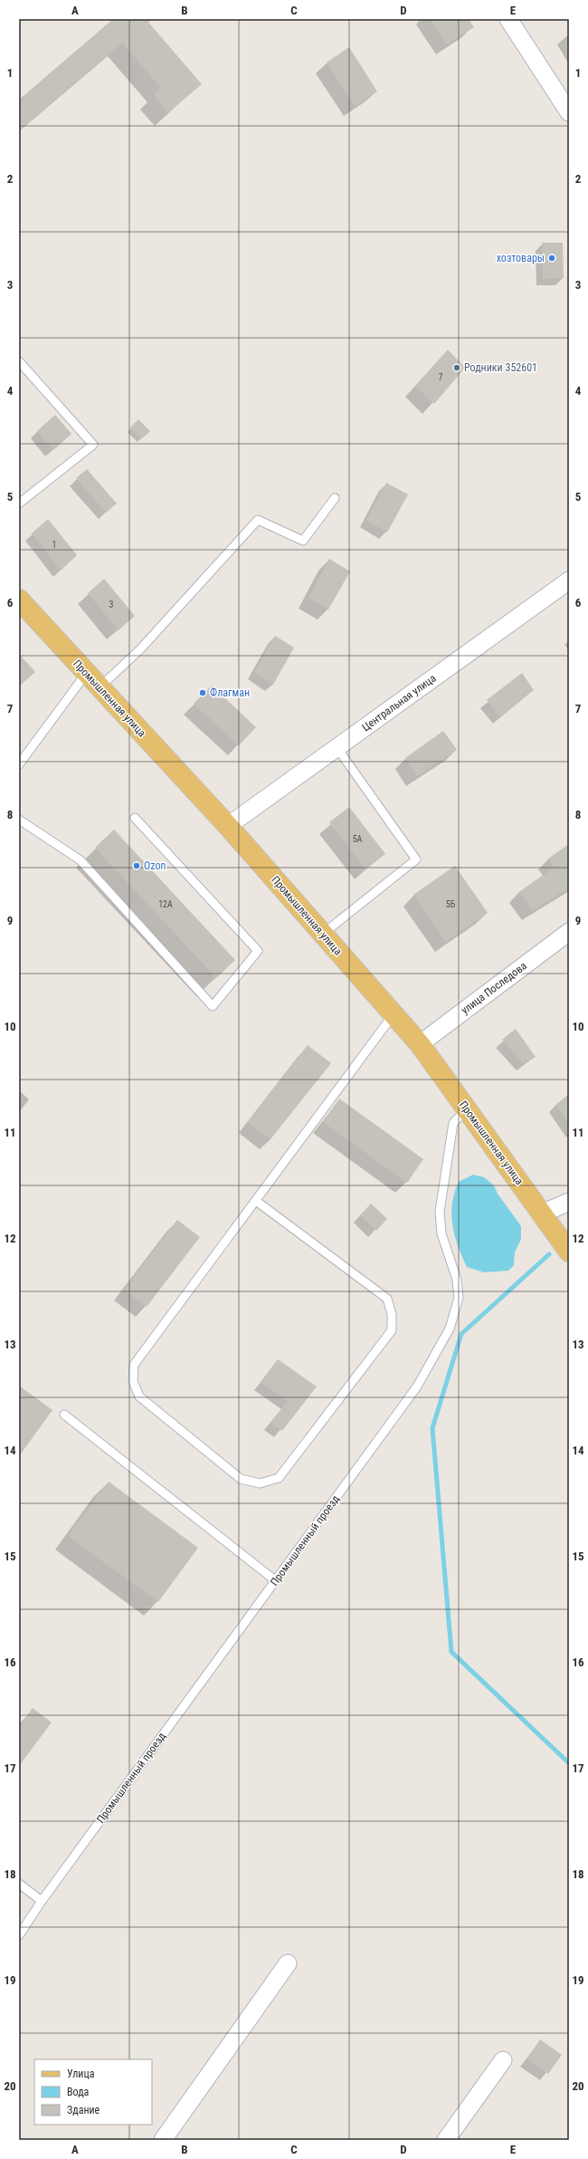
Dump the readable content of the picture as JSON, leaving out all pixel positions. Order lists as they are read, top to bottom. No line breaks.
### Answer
{"streets":{"main road":["Промышленная улица"],"street":["Центральная улица","улица Последова"],"lane":["Промышленный проезд"]},"crossings":[["Промышленная улица","Центральная улица"],["Промышленная улица","улица Последова"],["Промышленная улица","Промышленный проезд"]],"places":["хозтовары","Родники 352601","Флагман","Ozon"],"house_numbers":["7","1","3","5А","12А","5Б"],"legend":["Улица","Вода","Здание"],"grid":{"columns":["A","B","C","D","E"],"rows":["1","2","3","4","5","6","7","8","9","10","11","12","13","14","15","16","17","18","19","20"]}}
